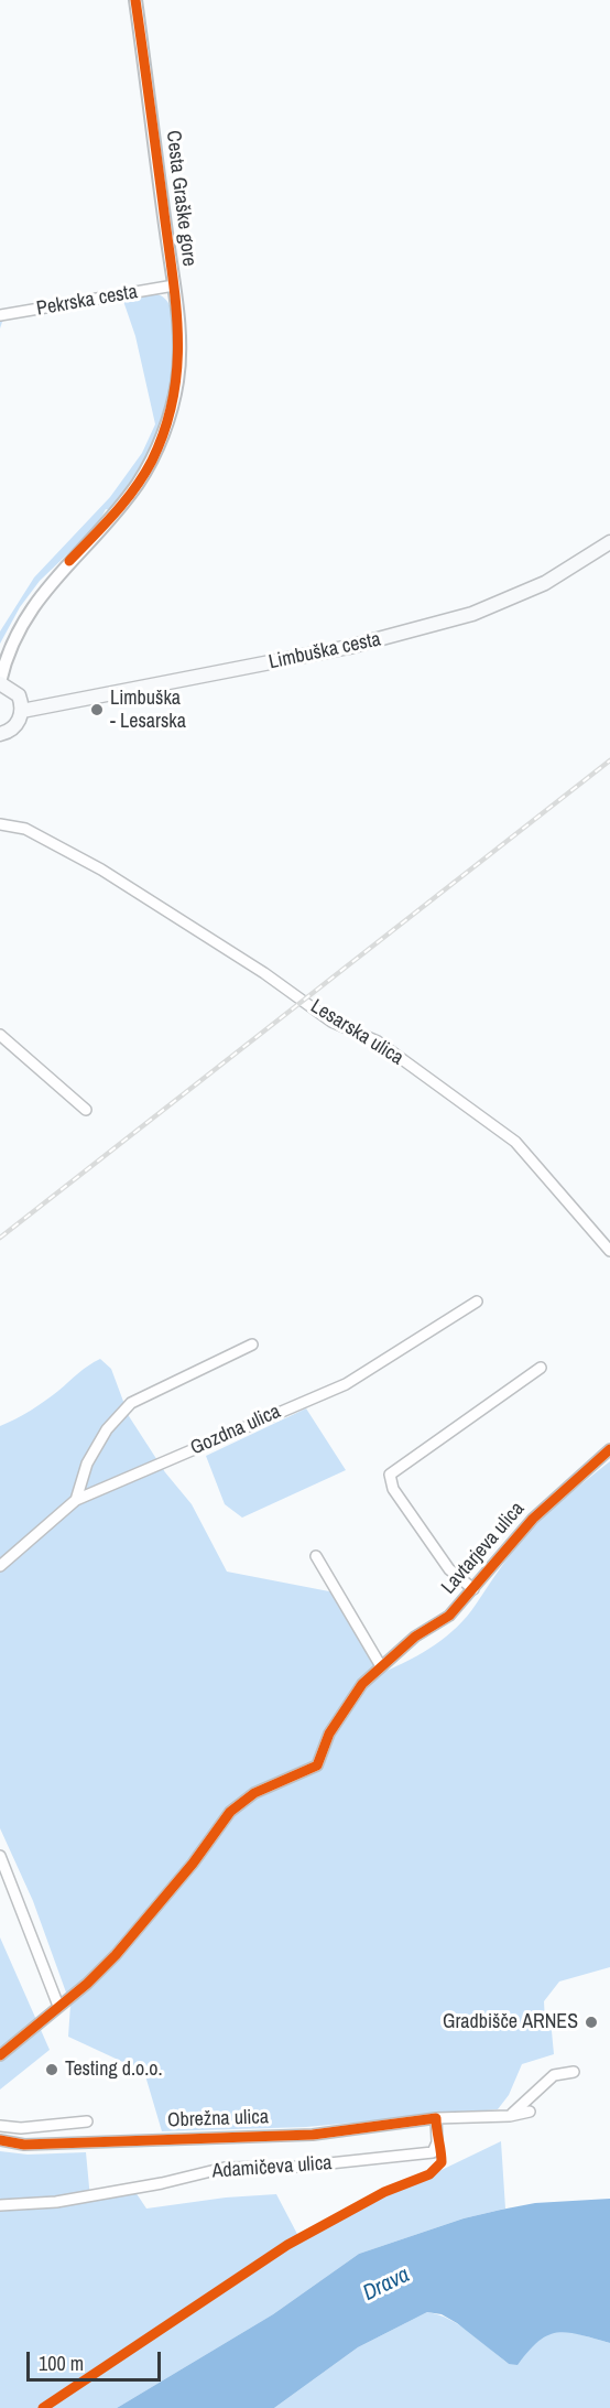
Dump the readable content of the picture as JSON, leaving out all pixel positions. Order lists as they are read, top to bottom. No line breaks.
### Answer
{"streets":{"main road":["Limbuška cesta"],"street":["Cesta Graške gore","Pekrska cesta","Lesarska ulica","Gozdna ulica","Lavtarjeva ulica","Obrežna ulica","Adamičeva ulica"]},"crossings":[["Cesta Graške gore","Pekrska cesta"],["Obrežna ulica","Adamičeva ulica"]],"water":["Drava"],"places":["Limbuška - Lesarska","Gradbišče ARNES","Testing d.o.o."],"scale_bar":"100 m"}
